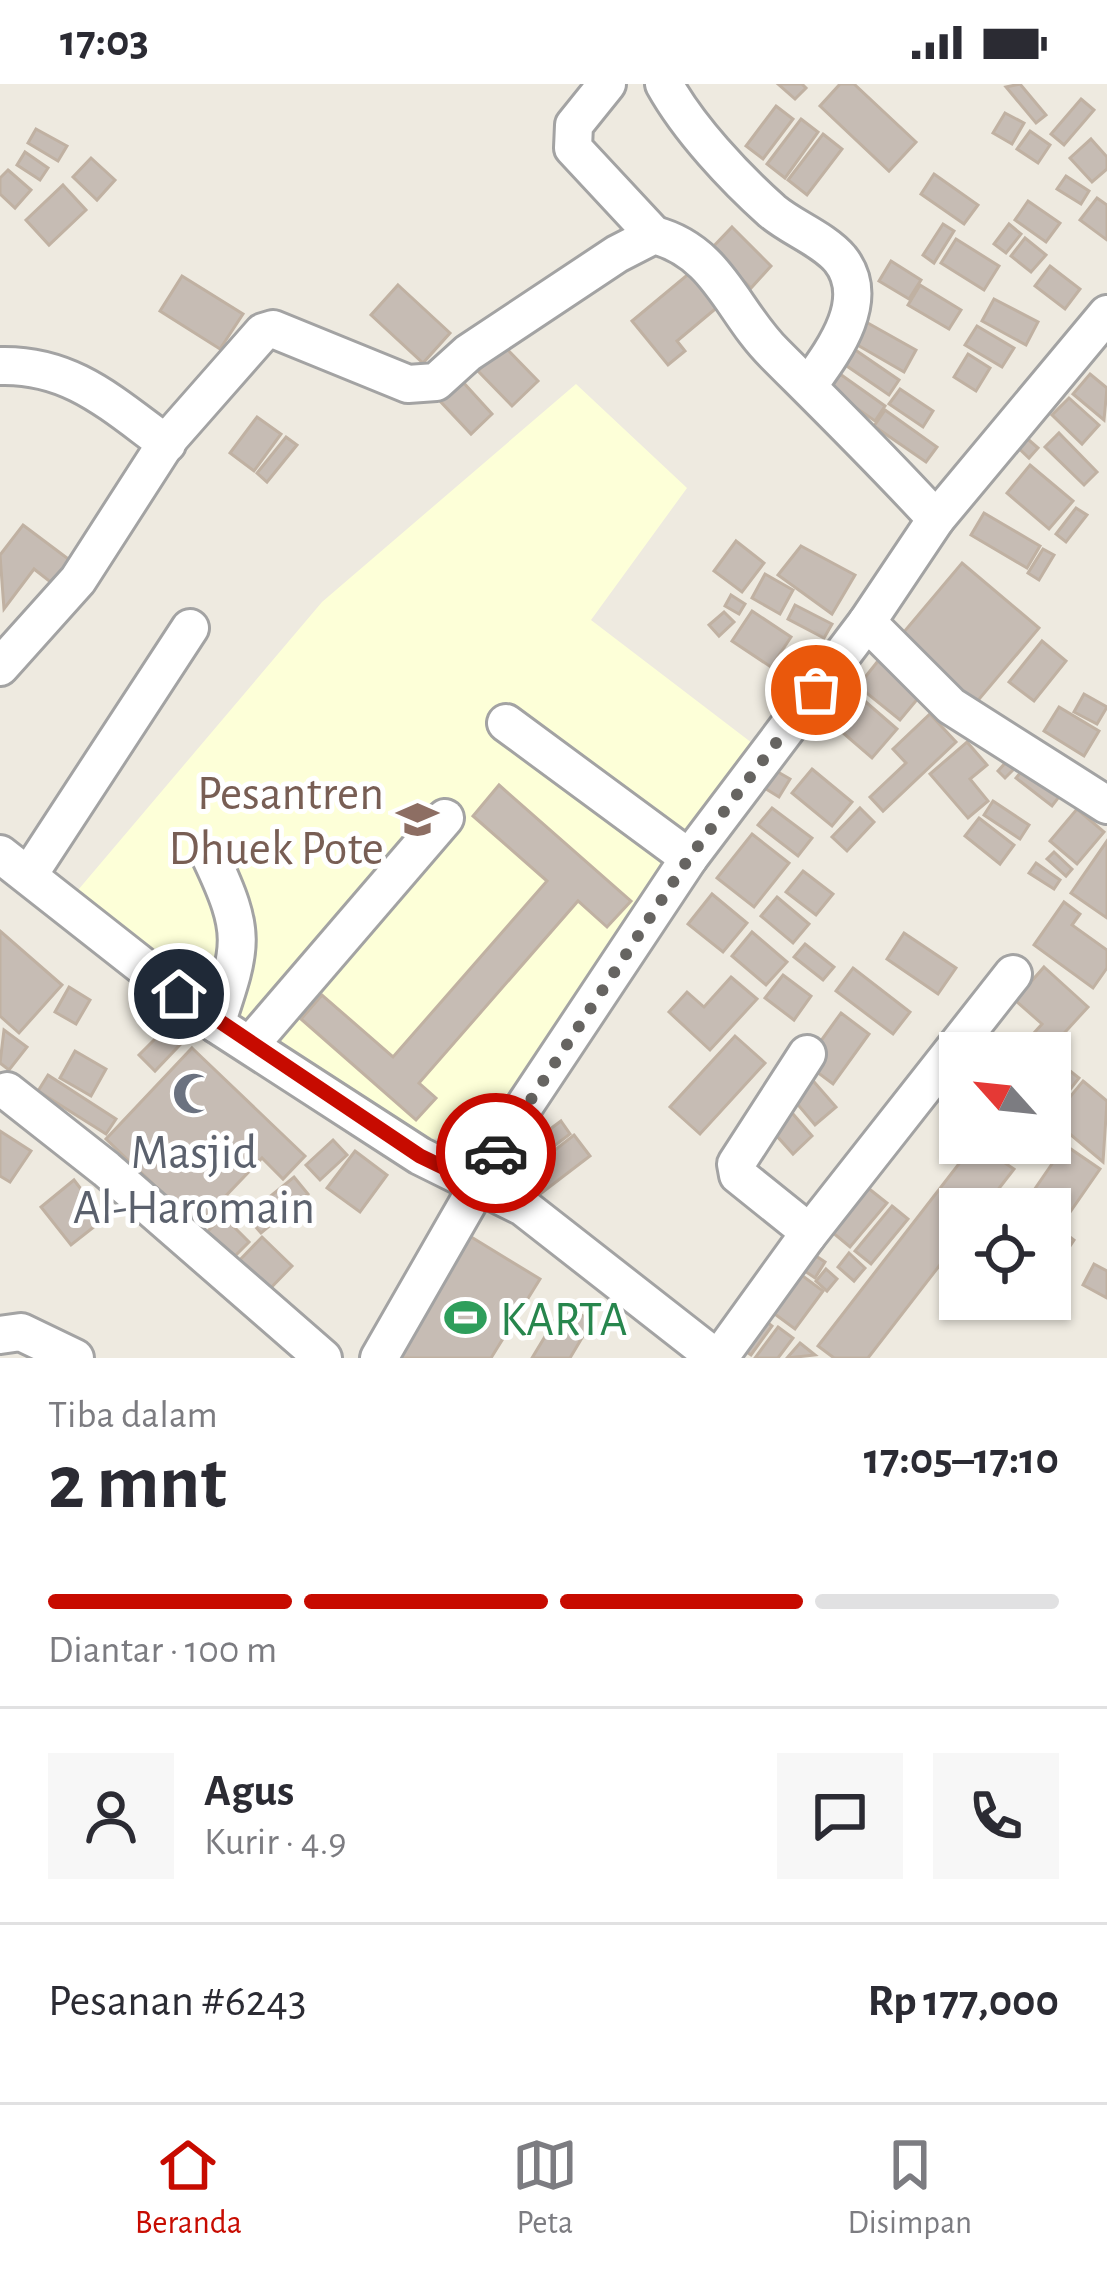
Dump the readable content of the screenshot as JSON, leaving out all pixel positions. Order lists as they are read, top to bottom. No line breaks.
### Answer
{"places":{"school or university":["Pesantren Dhuek Pote"],"mosque":["Masjid Al-Haromain"],"sports":["KARTA"]},"north":"top left","page":{"status":"17:03","heading":["2 mnt","Tiba dalam","17:05–17:10"],"panel":["Agus","Kurir · 4.9","Pesanan #6243","Rp 177,000"],"bar":"Diantar · 100 m","tabs":["Beranda","Peta","Disimpan"]}}
